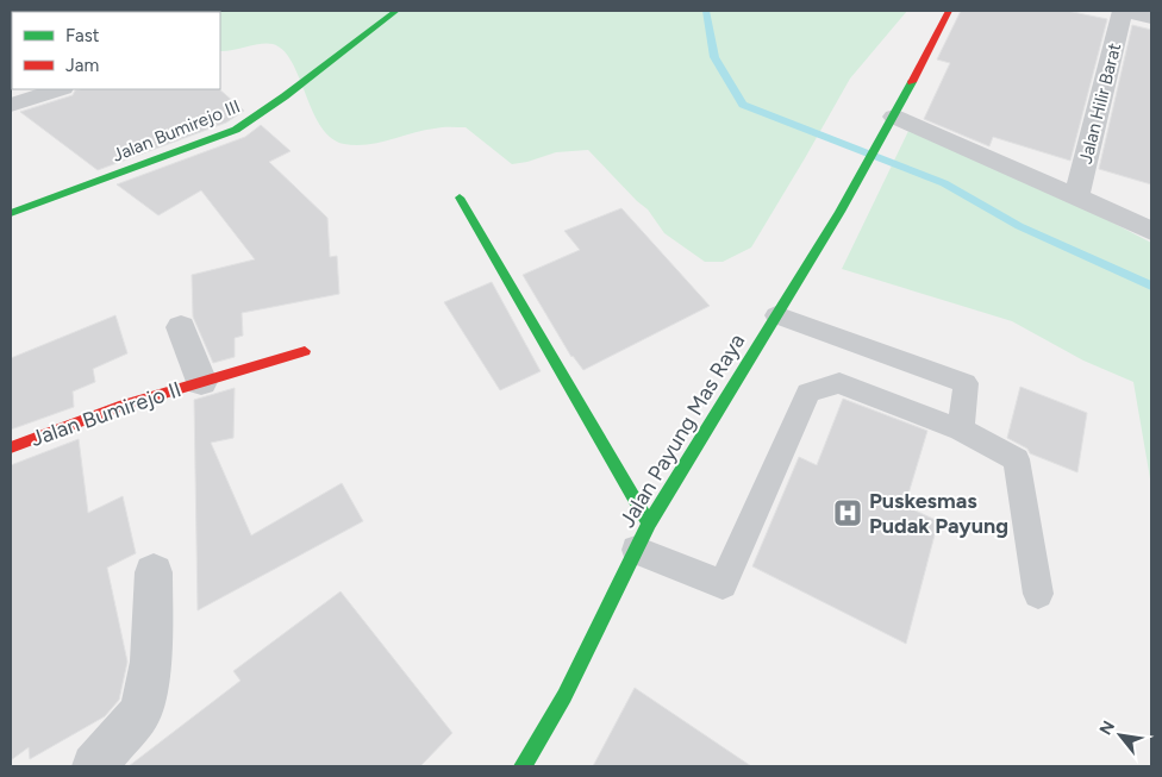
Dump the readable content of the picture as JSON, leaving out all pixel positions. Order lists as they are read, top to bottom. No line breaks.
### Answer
{"streets":{"street":["Jalan Hilir Barat","Jalan Bumirejo III","Jalan Bumirejo II","Jalan Payung Mas Raya"]},"places":{"hospital":["Puskesmas Pudak Payung"]},"legend":["Fast","Jam"],"north":"top left"}
